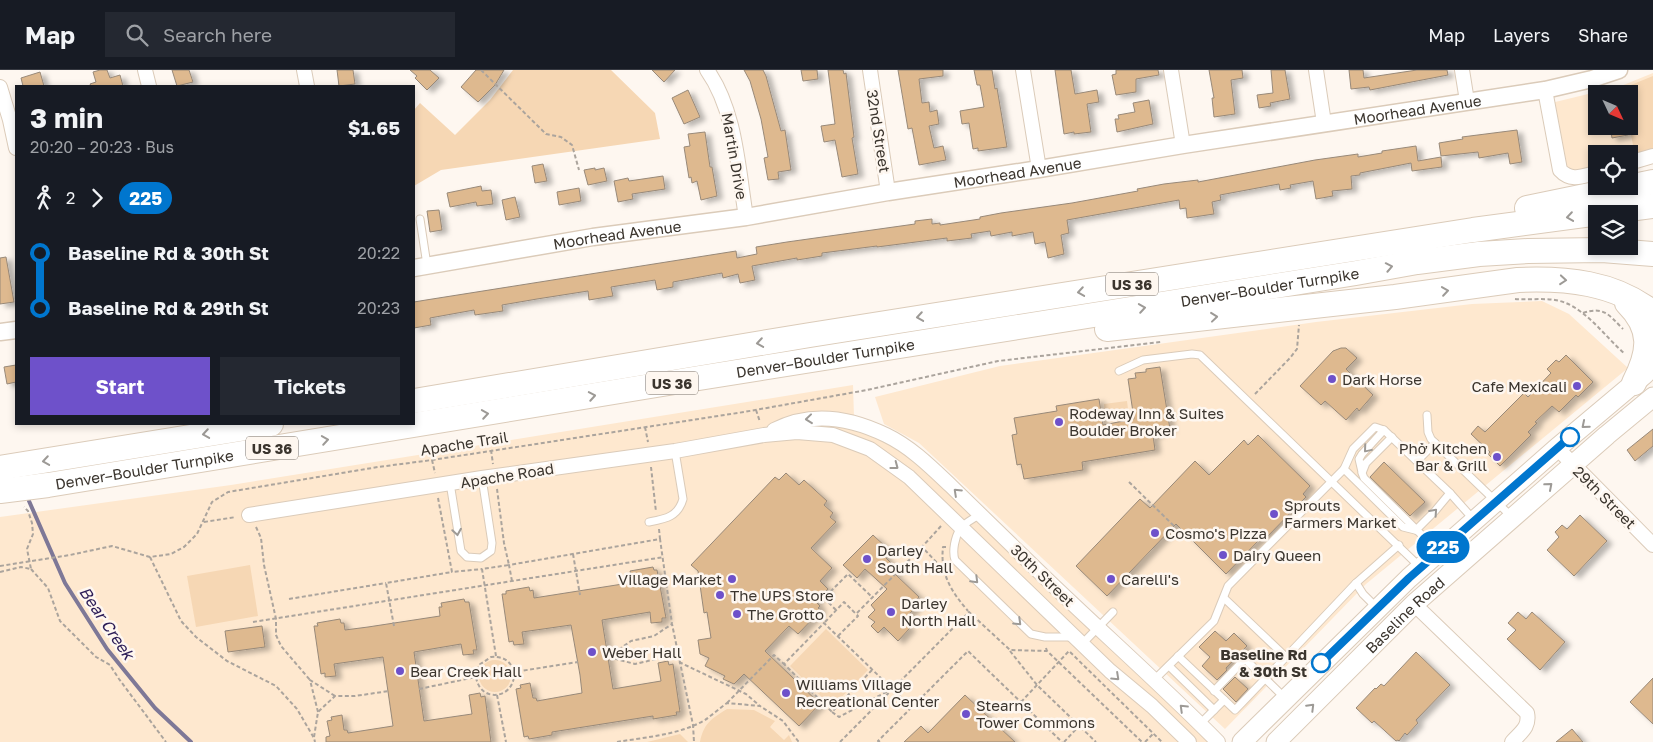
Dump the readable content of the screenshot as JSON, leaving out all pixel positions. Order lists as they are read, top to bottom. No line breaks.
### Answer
{"streets":{"highway":["US 36","Denver–Boulder Turnpike"],"main road":["Baseline Road"],"street":["Moorhead Avenue","32nd Street","Martin Drive","Apache Road","29th Street","30th Street"],"path":["Apache Trail"]},"crossings":[["Moorhead Avenue","32nd Street"],["Moorhead Avenue","Martin Drive"],["Apache Road","30th Street"],["29th Street","Baseline Road"]],"water":["Bear Creek"],"places":["Dark Horse","Cafe Mexicali","Rodeway Inn & Suites Boulder Broker","Phở Kitchen Bar & Grill","Sprouts Farmers Market","Cosmo's Pizza","Dairy Queen","Darley South Hall","Village Market","Carelli's","The UPS Store","Darley North Hall","The Grotto","Weber Hall","Baseline Rd & 30th St","Bear Creek Hall","Williams Village Recreational Center","Stearns Tower Commons"],"lines":["bus line 225"],"north":"bottom right","page":{"header":"Map","search":"Search here","nav":["Map","Layers","Share"],"on_map":"225","heading":["3 min","20:20 – 20:23 · Bus","$1.65"],"legs":["2","225"],"list":[{"name":"Baseline Rd & 30th St","value":"20:22"},{"name":"Baseline Rd & 29th St","value":"20:23"}],"buttons":["Start","Tickets"]}}
